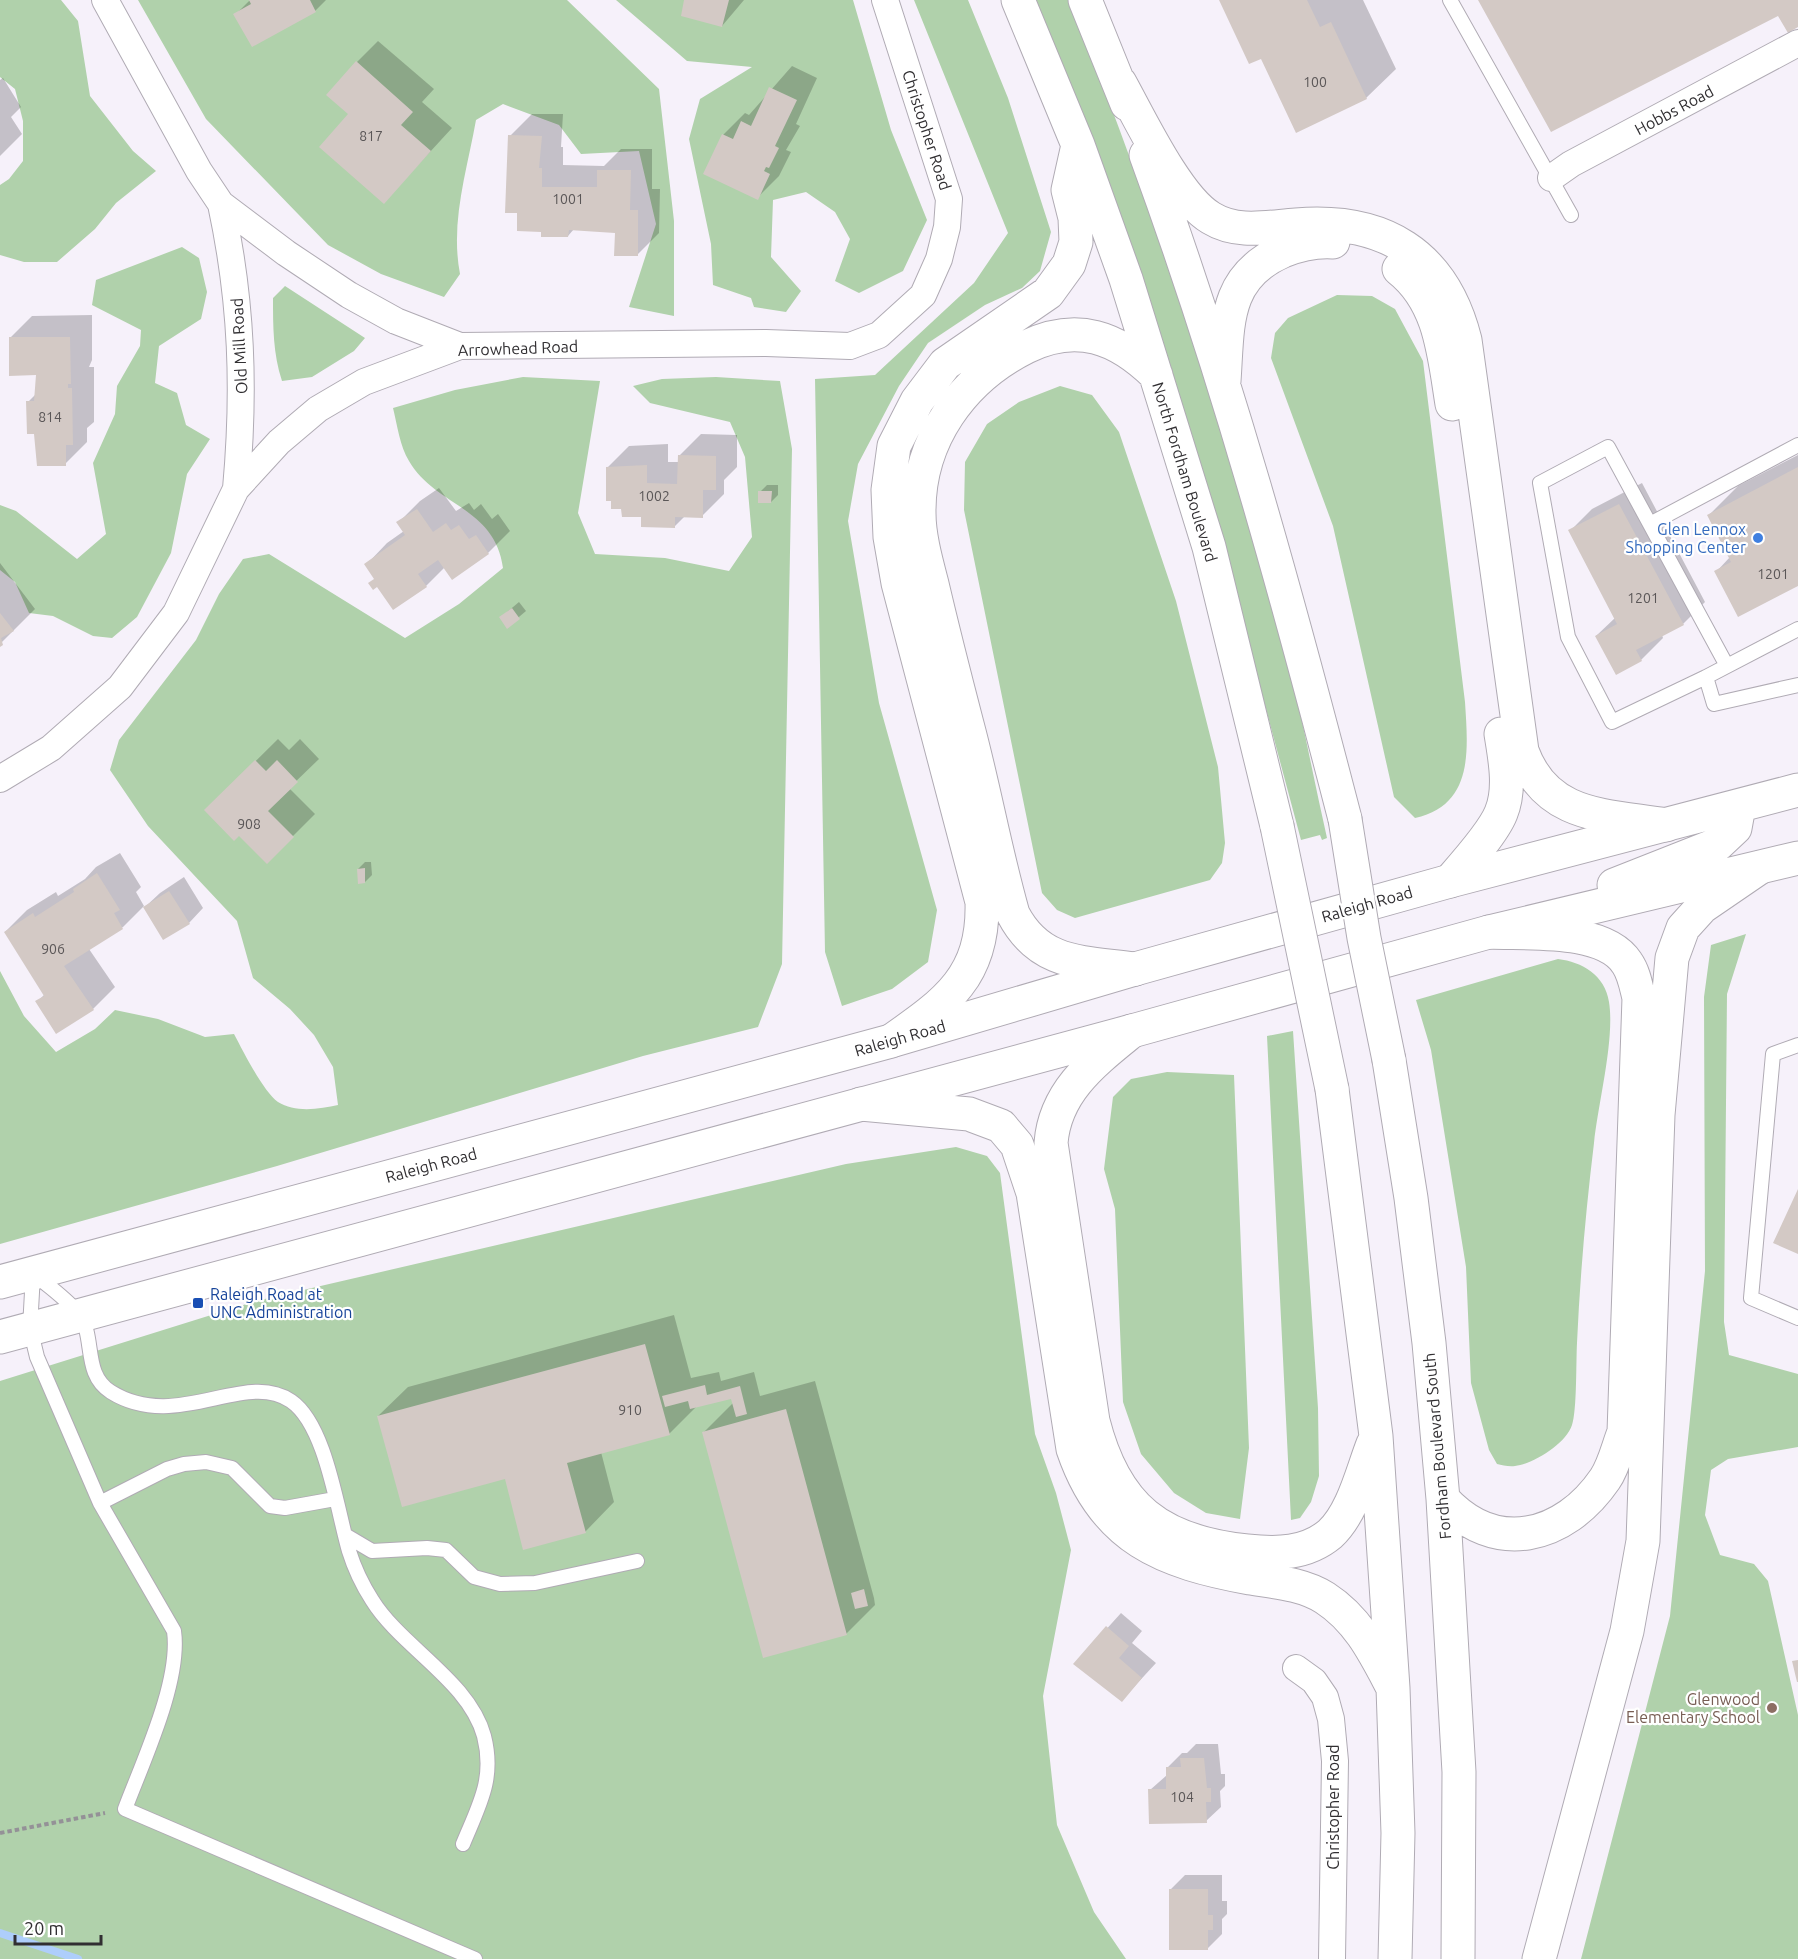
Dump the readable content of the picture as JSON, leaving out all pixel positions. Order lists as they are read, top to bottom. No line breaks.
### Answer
{"streets":{"main road":["North Fordham Boulevard","Raleigh Road","Fordham Boulevard South"],"street":["Hobbs Road","Christopher Road","Old Mill Road","Arrowhead Road"]},"crossings":[["Christopher Road","Arrowhead Road"],["Old Mill Road","Arrowhead Road"]],"places":{"other":["Glen Lennox Shopping Center","Glenwood Elementary School"],"transit":["Raleigh Road at UNC Administration"]},"house_numbers":["100","817","1001","814","1002","1201","1201","908","906","910","104"],"scale_bar":"20 m"}
